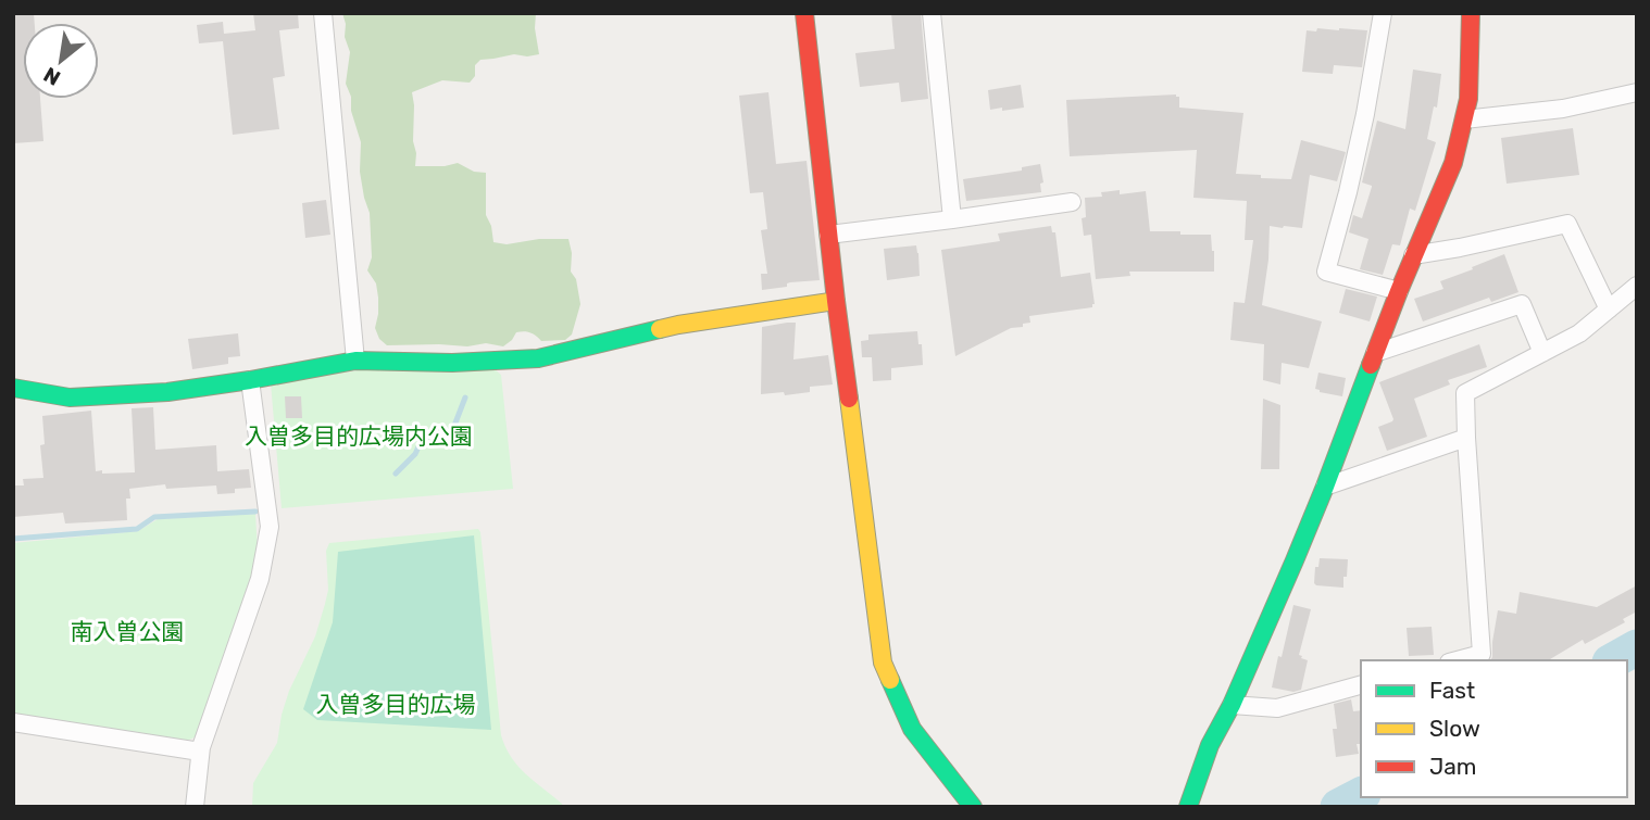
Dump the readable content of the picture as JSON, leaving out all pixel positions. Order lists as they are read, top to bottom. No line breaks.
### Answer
{"parks":["入曽多目的広場内公園","南入曽公園","入曽多目的広場"],"legend":["Fast","Slow","Jam"],"north":"bottom left"}
